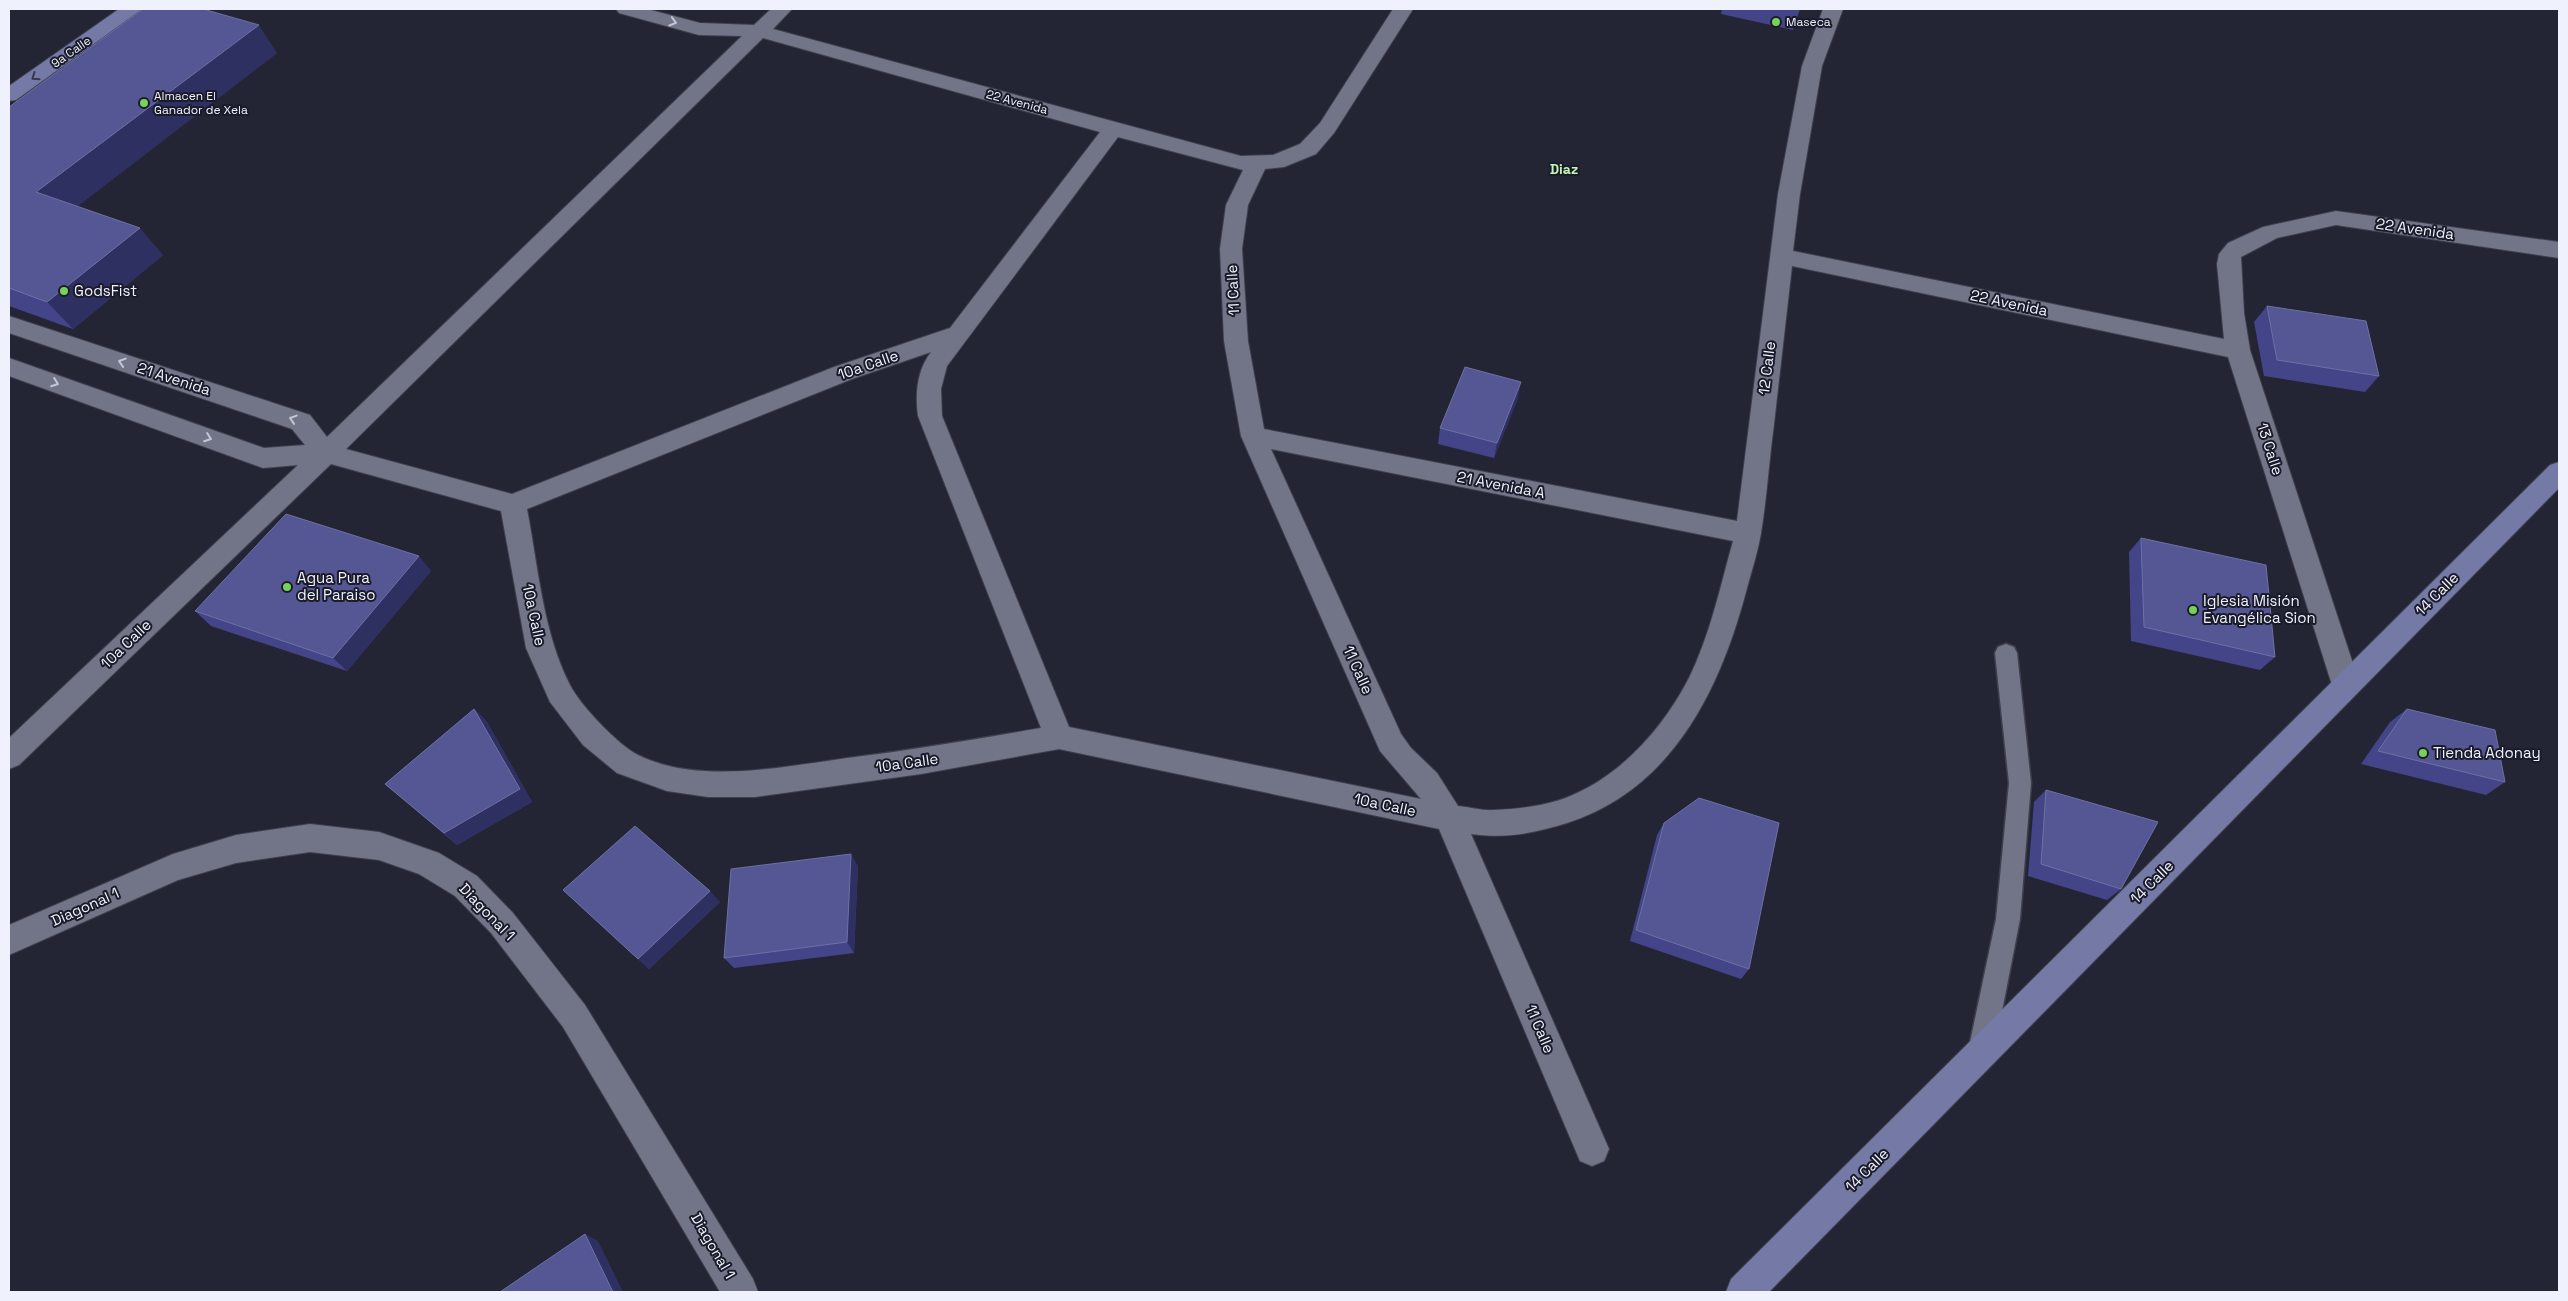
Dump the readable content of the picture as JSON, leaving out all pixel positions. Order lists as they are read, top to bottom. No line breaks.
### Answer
{"streets":{"street":["9a Calle","22 Avenida","11 Calle","10a Calle","12 Calle","21 Avenida","13 Calle","21 Avenida A","14 Calle","Diagonal 1"]},"crossings":[["22 Avenida","11 Calle"],["22 Avenida","10a Calle"],["22 Avenida","12 Calle"],["22 Avenida","13 Calle"],["11 Calle","10a Calle"],["11 Calle","21 Avenida A"],["10a Calle","12 Calle"],["10a Calle","21 Avenida"],["12 Calle","21 Avenida A"],["13 Calle","14 Calle"]],"one_way":["9a Calle"],"districts":["Diaz"],"places":["Maseca","Almacen El Ganador de Xela","GodsFist","Agua Pura del Paraiso","Iglesia Misión Evangélica Sion","Tienda Adonay"]}
